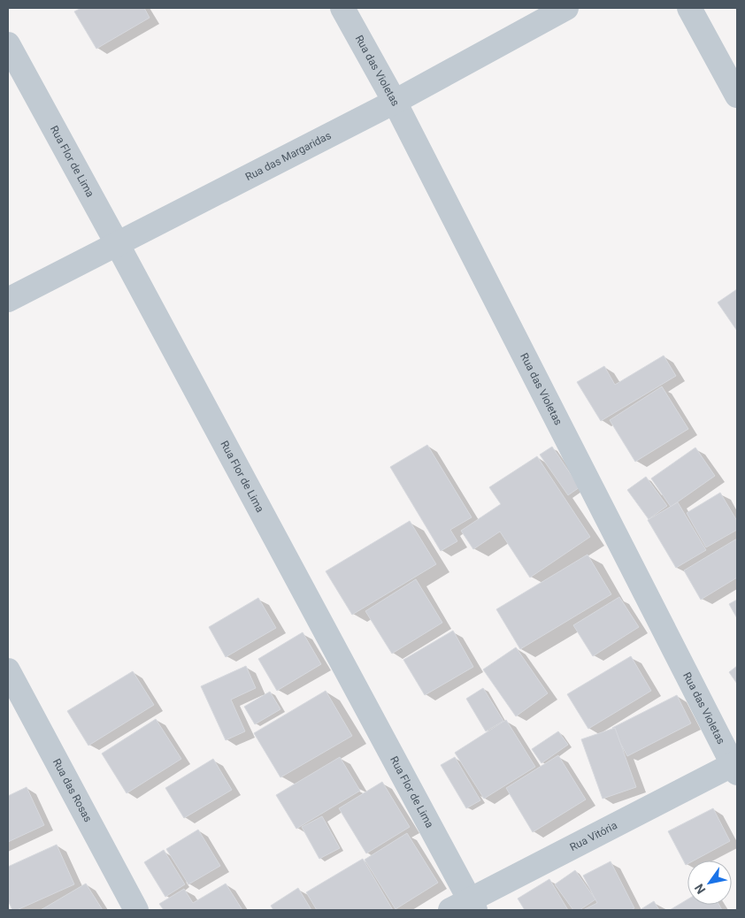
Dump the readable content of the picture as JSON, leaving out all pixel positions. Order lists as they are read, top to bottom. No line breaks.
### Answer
{"streets":{"street":["Rua das Violetas","Rua das Margaridas","Rua Flor de Lima","Rua das Rosas","Rua Vitória"]},"crossings":[["Rua das Violetas","Rua das Margaridas"],["Rua das Violetas","Rua Vitória"],["Rua das Margaridas","Rua Flor de Lima"],["Rua Flor de Lima","Rua Vitória"]],"north":"bottom left"}
